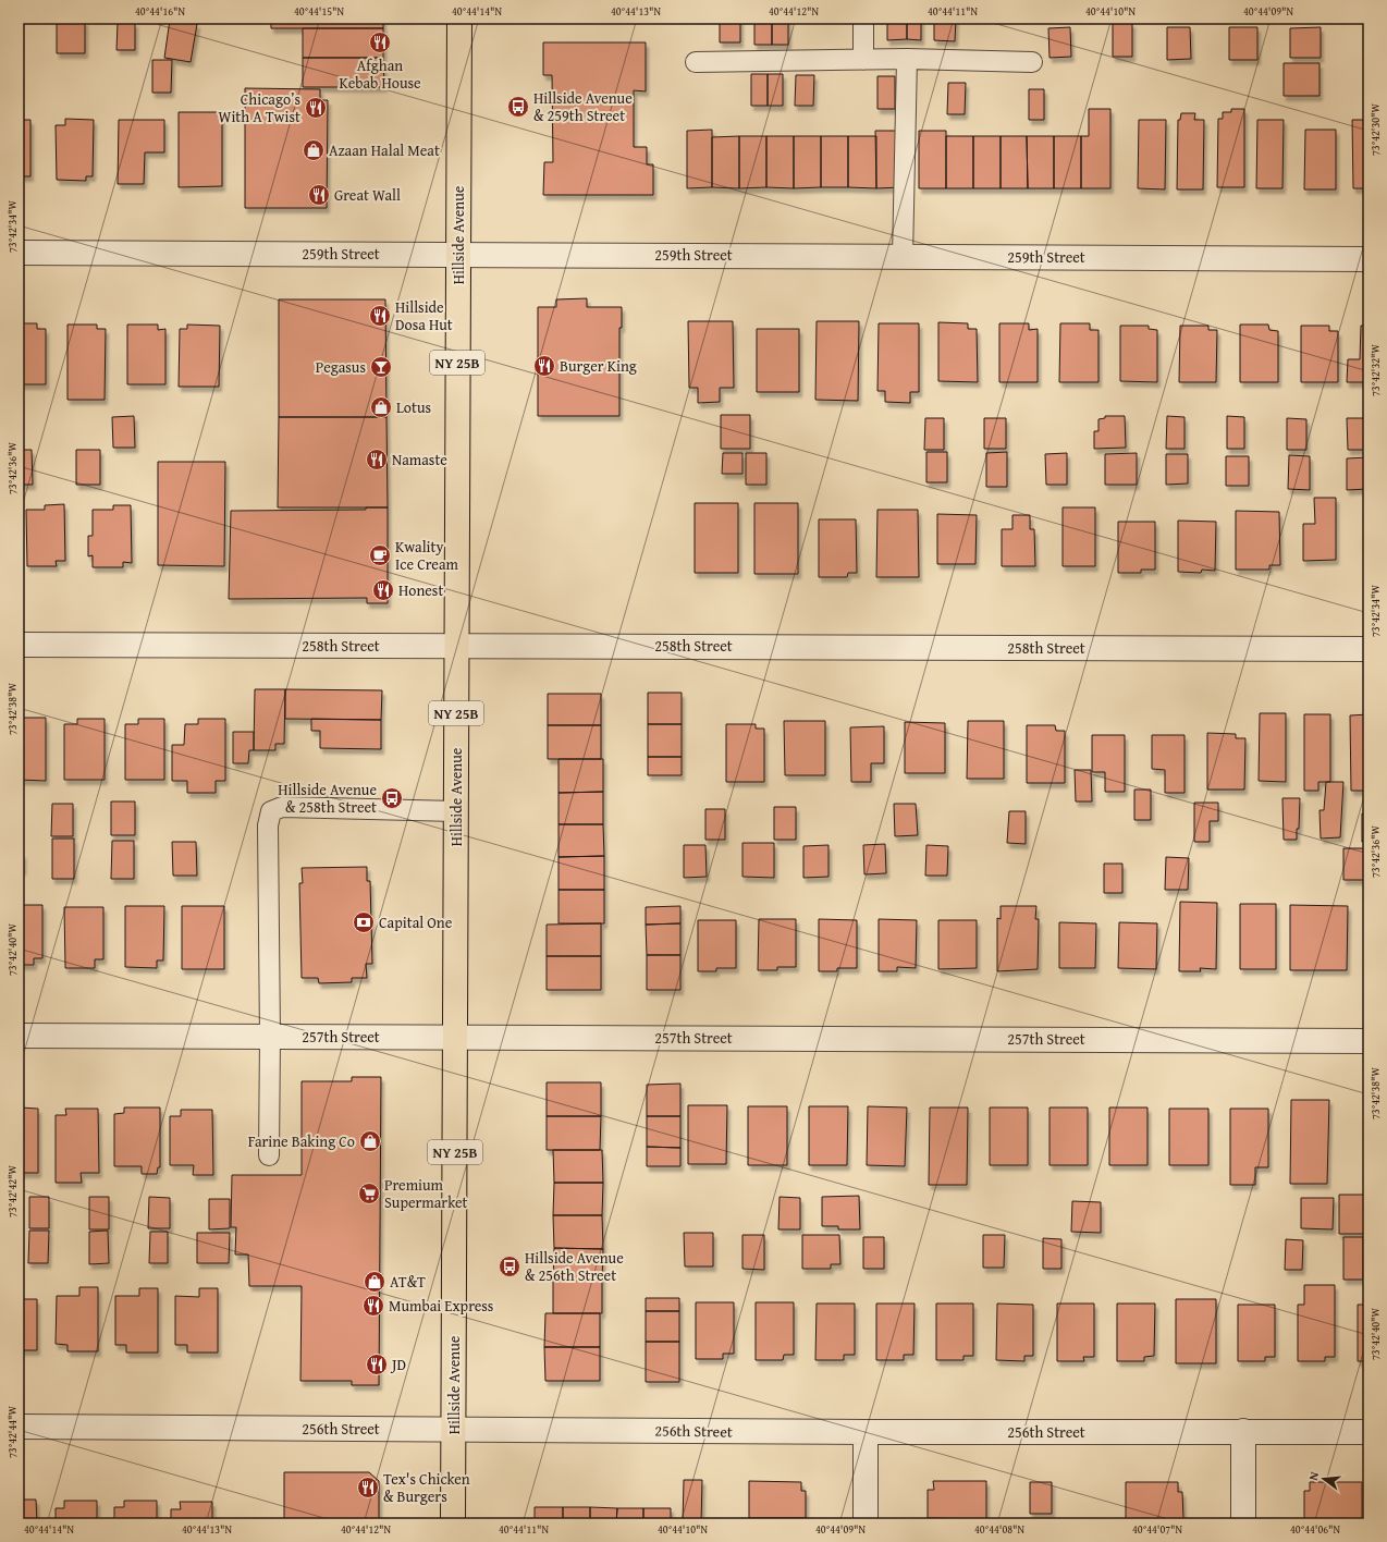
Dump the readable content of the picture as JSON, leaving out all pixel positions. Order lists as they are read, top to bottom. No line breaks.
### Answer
{"streets":{"main road":["Hillside Avenue","NY 25B"],"street":["259th Street","258th Street","257th Street","256th Street"]},"crossings":[["Hillside Avenue","259th Street"],["Hillside Avenue","258th Street"],["Hillside Avenue","257th Street"],["Hillside Avenue","256th Street"]],"places":{"restaurant":["Afghan Kebab House","Chicago’s With A Twist","Great Wall","Hillside Dosa Hut","Burger King","Namaste","Honest","Mumbai Express","JD","Tex's Chicken & Burgers"],"bus stop":["Hillside Avenue & 259th Street","Hillside Avenue & 258th Street","Hillside Avenue & 256th Street"],"shop":["Azaan Halal Meat","Lotus","Farine Baking Co","AT&T"],"bar":["Pegasus"],"cafe":["Kwality Ice Cream"],"bank":["Capital One"],"supermarket":["Premium Supermarket"]},"north":"left","coordinates":["40°44'16\"N","40°44'15\"N","40°44'14\"N","40°44'13\"N","40°44'12\"N","40°44'11\"N","40°44'10\"N","40°44'09\"N","73°42'30\"W","73°42'34\"W","73°42'32\"W","73°42'36\"W","73°42'38\"W","73°42'40\"W","73°42'42\"W","73°42'44\"W","40°44'08\"N","40°44'07\"N","40°44'06\"N"]}
